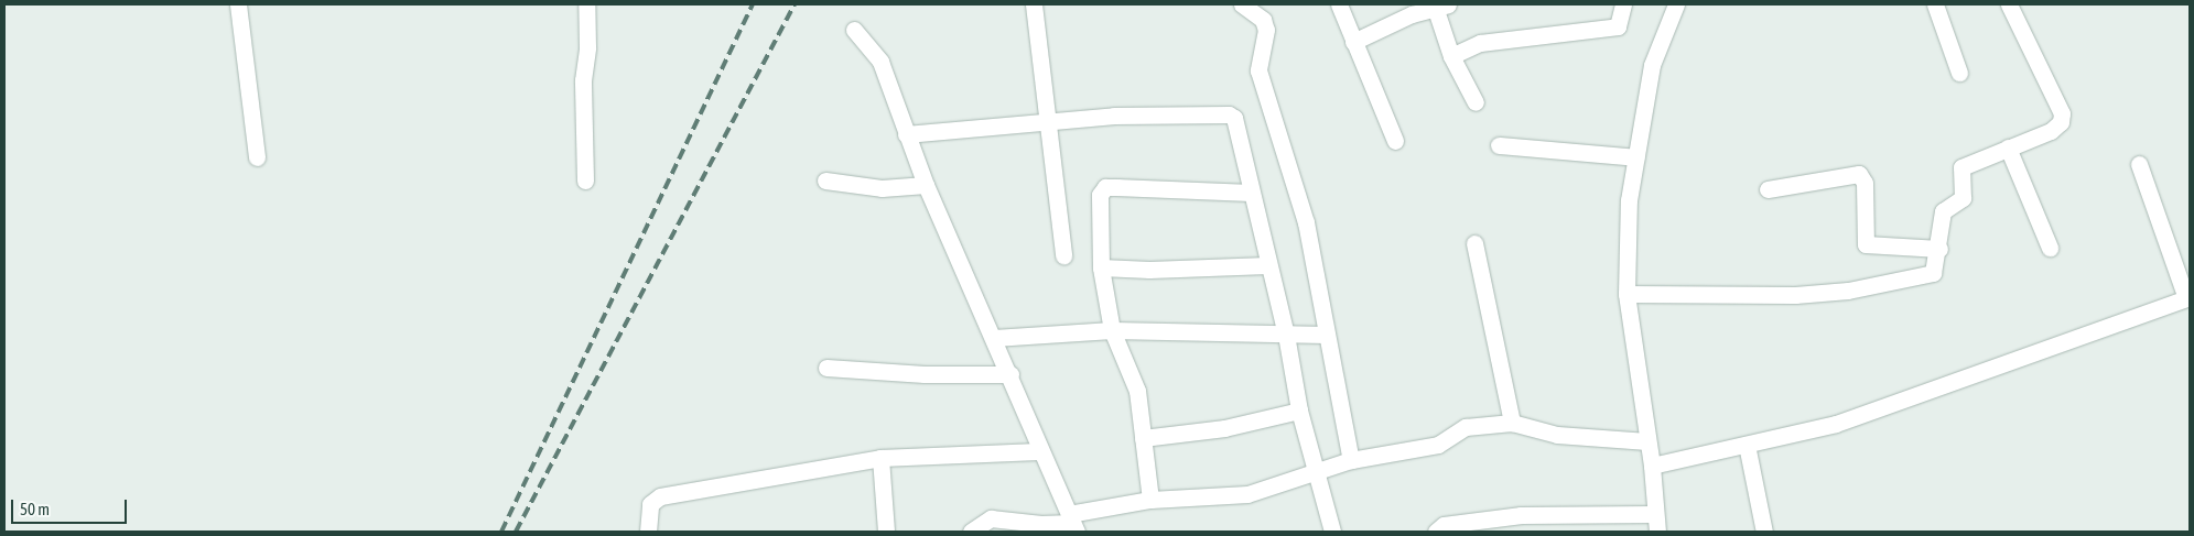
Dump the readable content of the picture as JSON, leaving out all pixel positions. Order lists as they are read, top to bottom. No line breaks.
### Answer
{"scale_bar":"50 m"}
